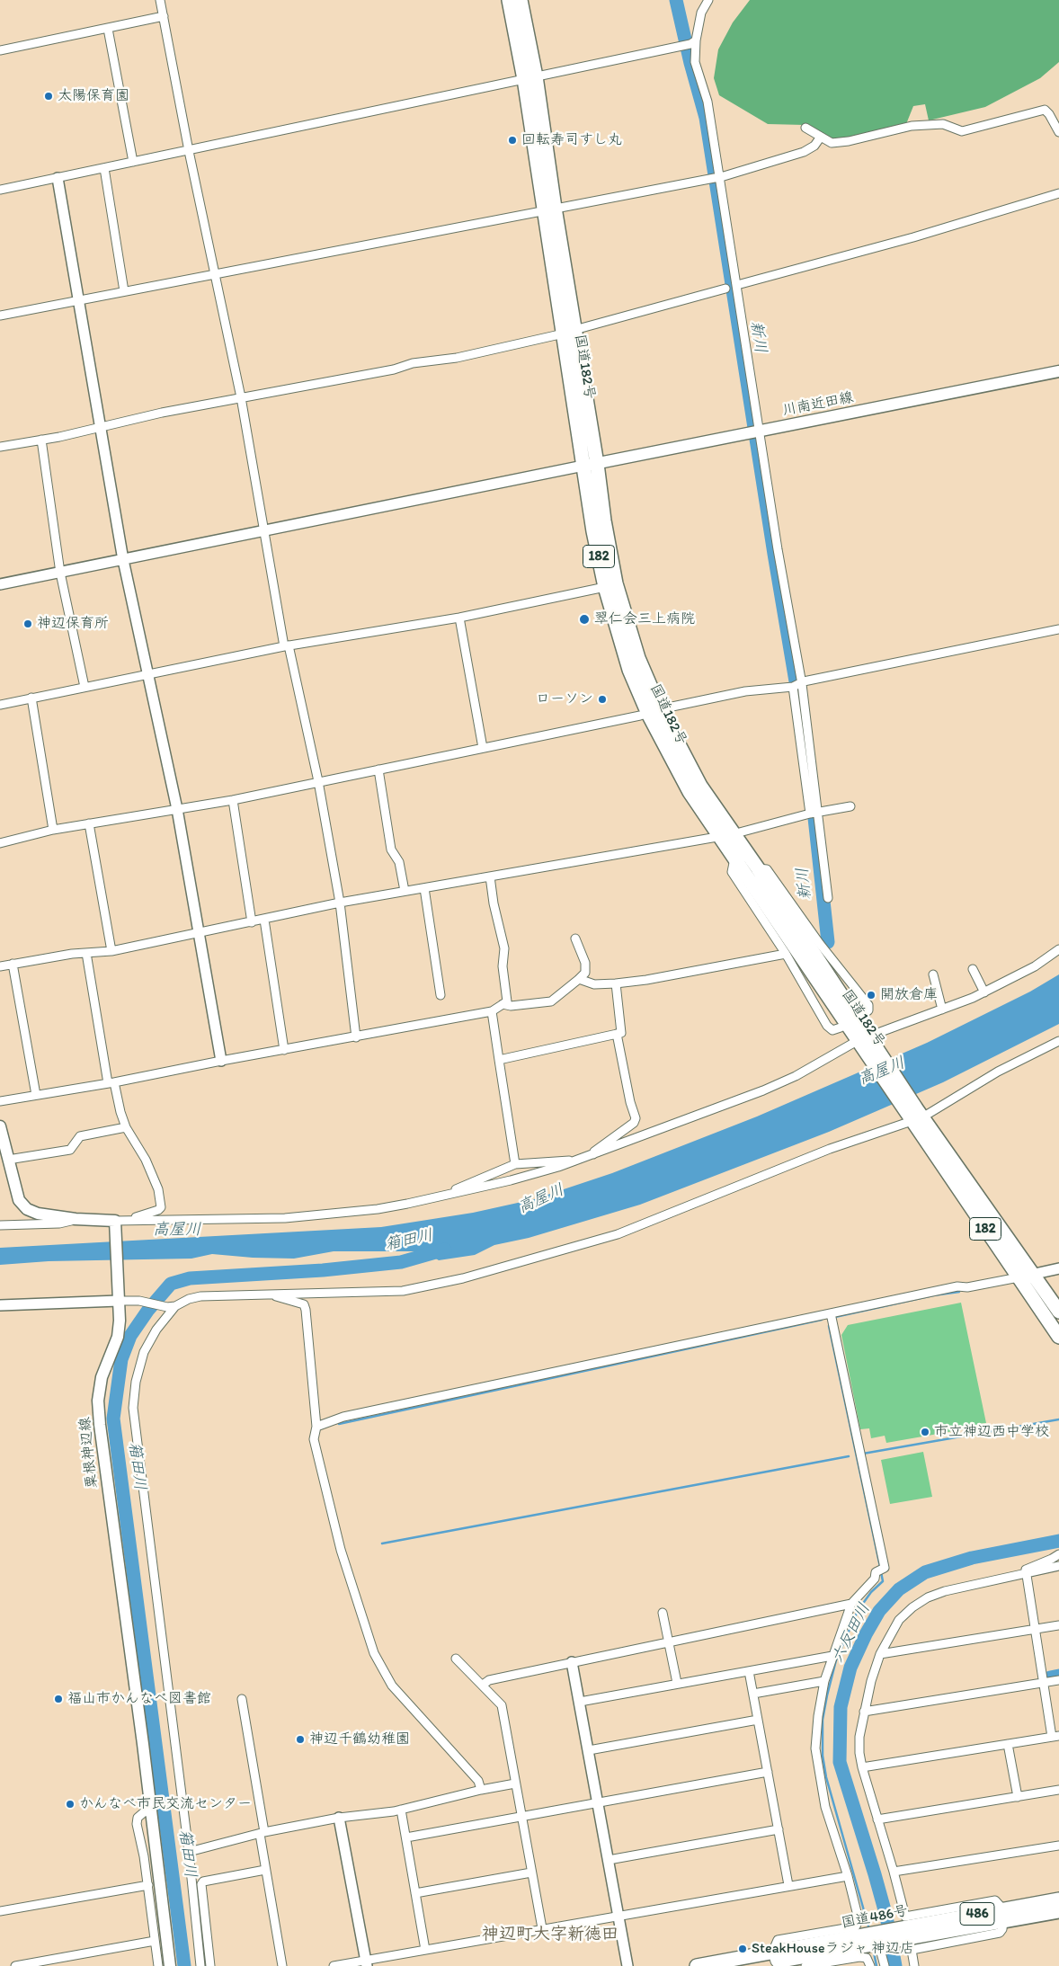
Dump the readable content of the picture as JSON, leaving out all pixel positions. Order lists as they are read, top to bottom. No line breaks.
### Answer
{"streets":{"highway":["国道182号","182","486","国道486号"],"main road":["川南近田線","粟根神辺線"]},"crossings":[["国道182号","川南近田線"]],"districts":["神辺町大字新徳田"],"water":["新川","高屋川","箱田川","六反田川"],"places":["太陽保育園","回転寿司すし丸","翠仁会三上病院","神辺保育所","ローソン","開放倉庫","市立神辺西中学校","福山市かんなべ図書館","神辺千鶴幼稚園","かんなべ市民交流センター","SteakHouseラジャ 神辺店"]}
